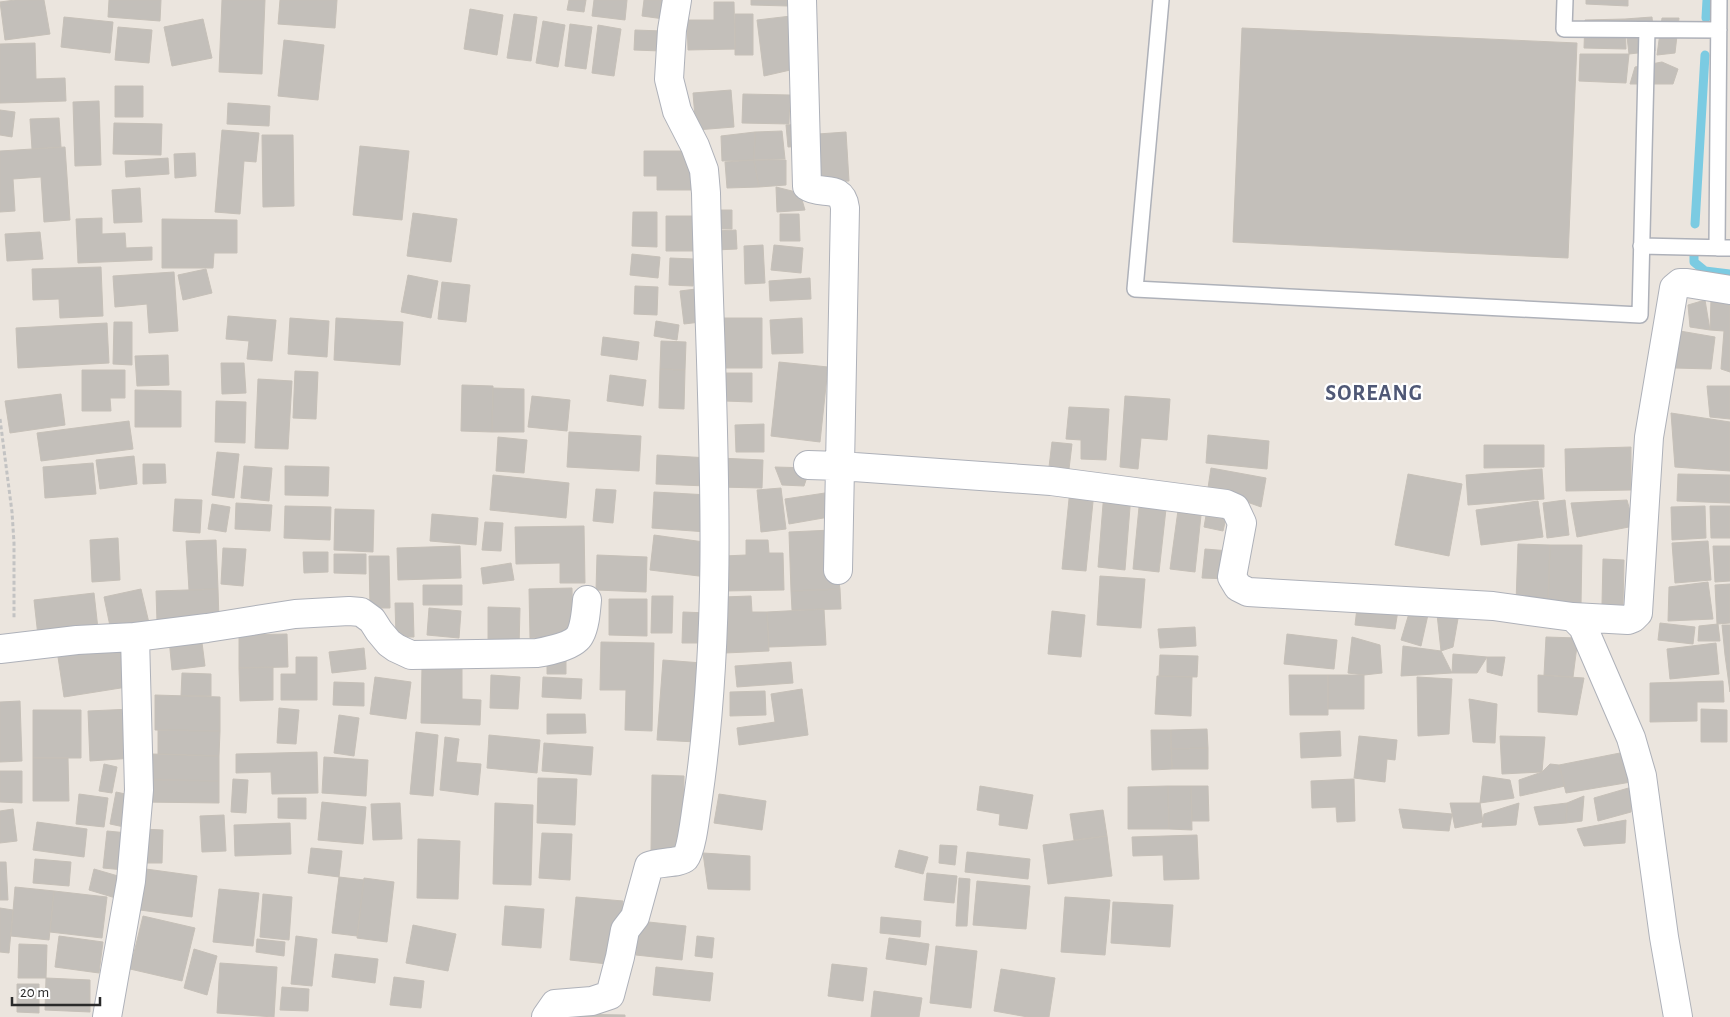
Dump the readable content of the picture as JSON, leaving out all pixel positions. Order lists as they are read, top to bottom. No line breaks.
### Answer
{"districts":["SOREANG"],"scale_bar":"20 m"}
